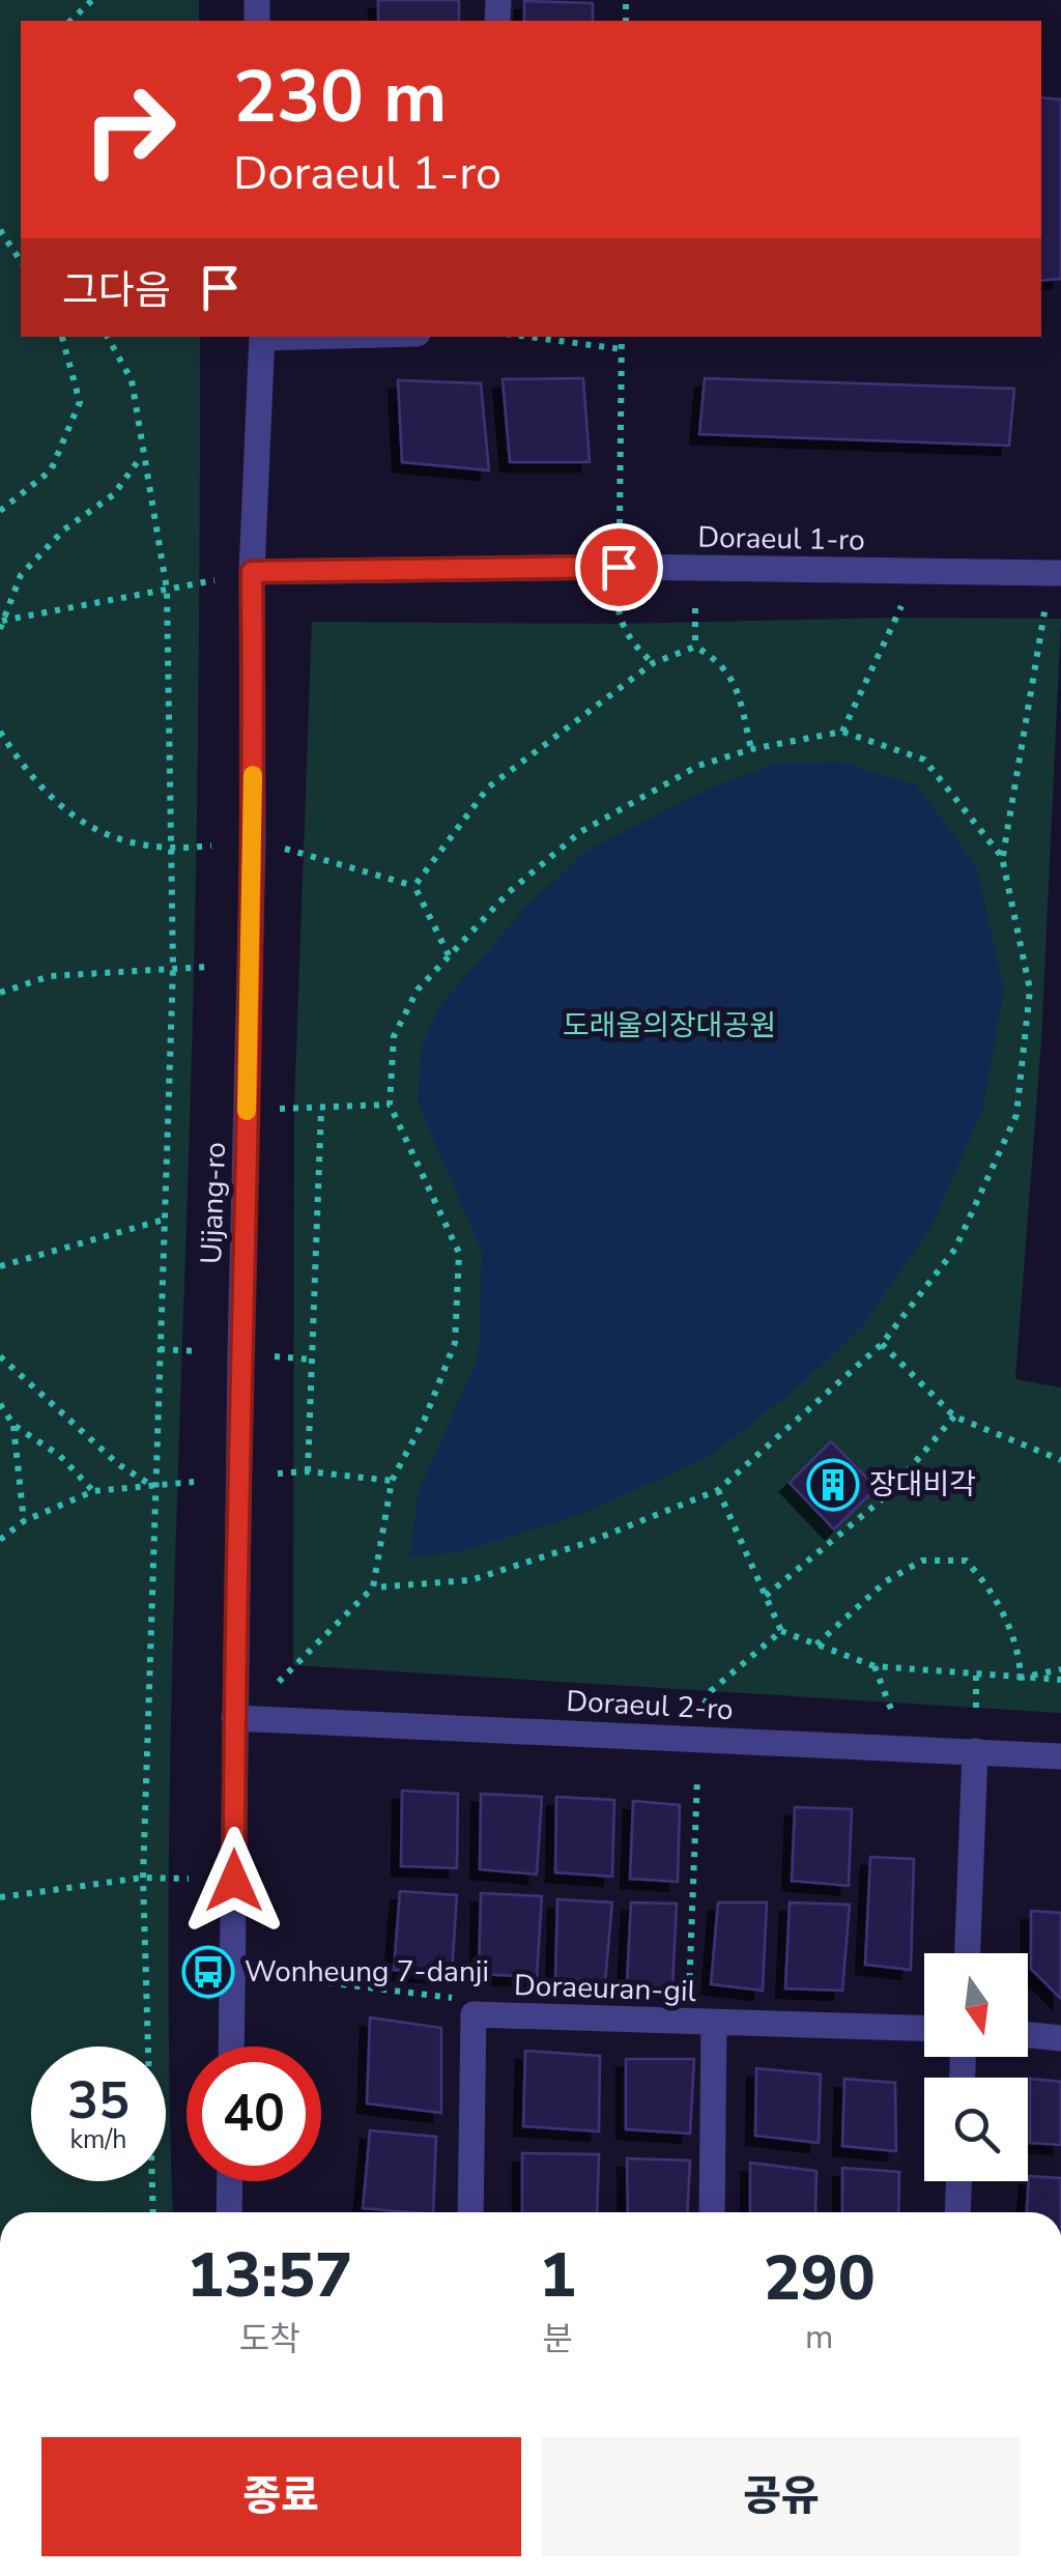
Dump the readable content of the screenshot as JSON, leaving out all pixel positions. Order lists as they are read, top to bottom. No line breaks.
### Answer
{"streets":{"street":["Doraeul 1-ro","Uijang-ro","Doraeul 2-ro","Doraeuran-gil"]},"crossings":[["Doraeul 1-ro","Uijang-ro"],["Uijang-ro","Doraeul 2-ro"]],"parks":["도래울의장대공원"],"places":{"building":["장대비각"],"bus stop":["Wonheung 7-danji"]},"north":"bottom","page":{"turn":["230 m","Doraeul 1-ro"],"then":"그다음","speed":"35 km/h","limit":"40","eta":["13:57","도착","1","분","290","m"],"buttons":["종료","공유"]}}
